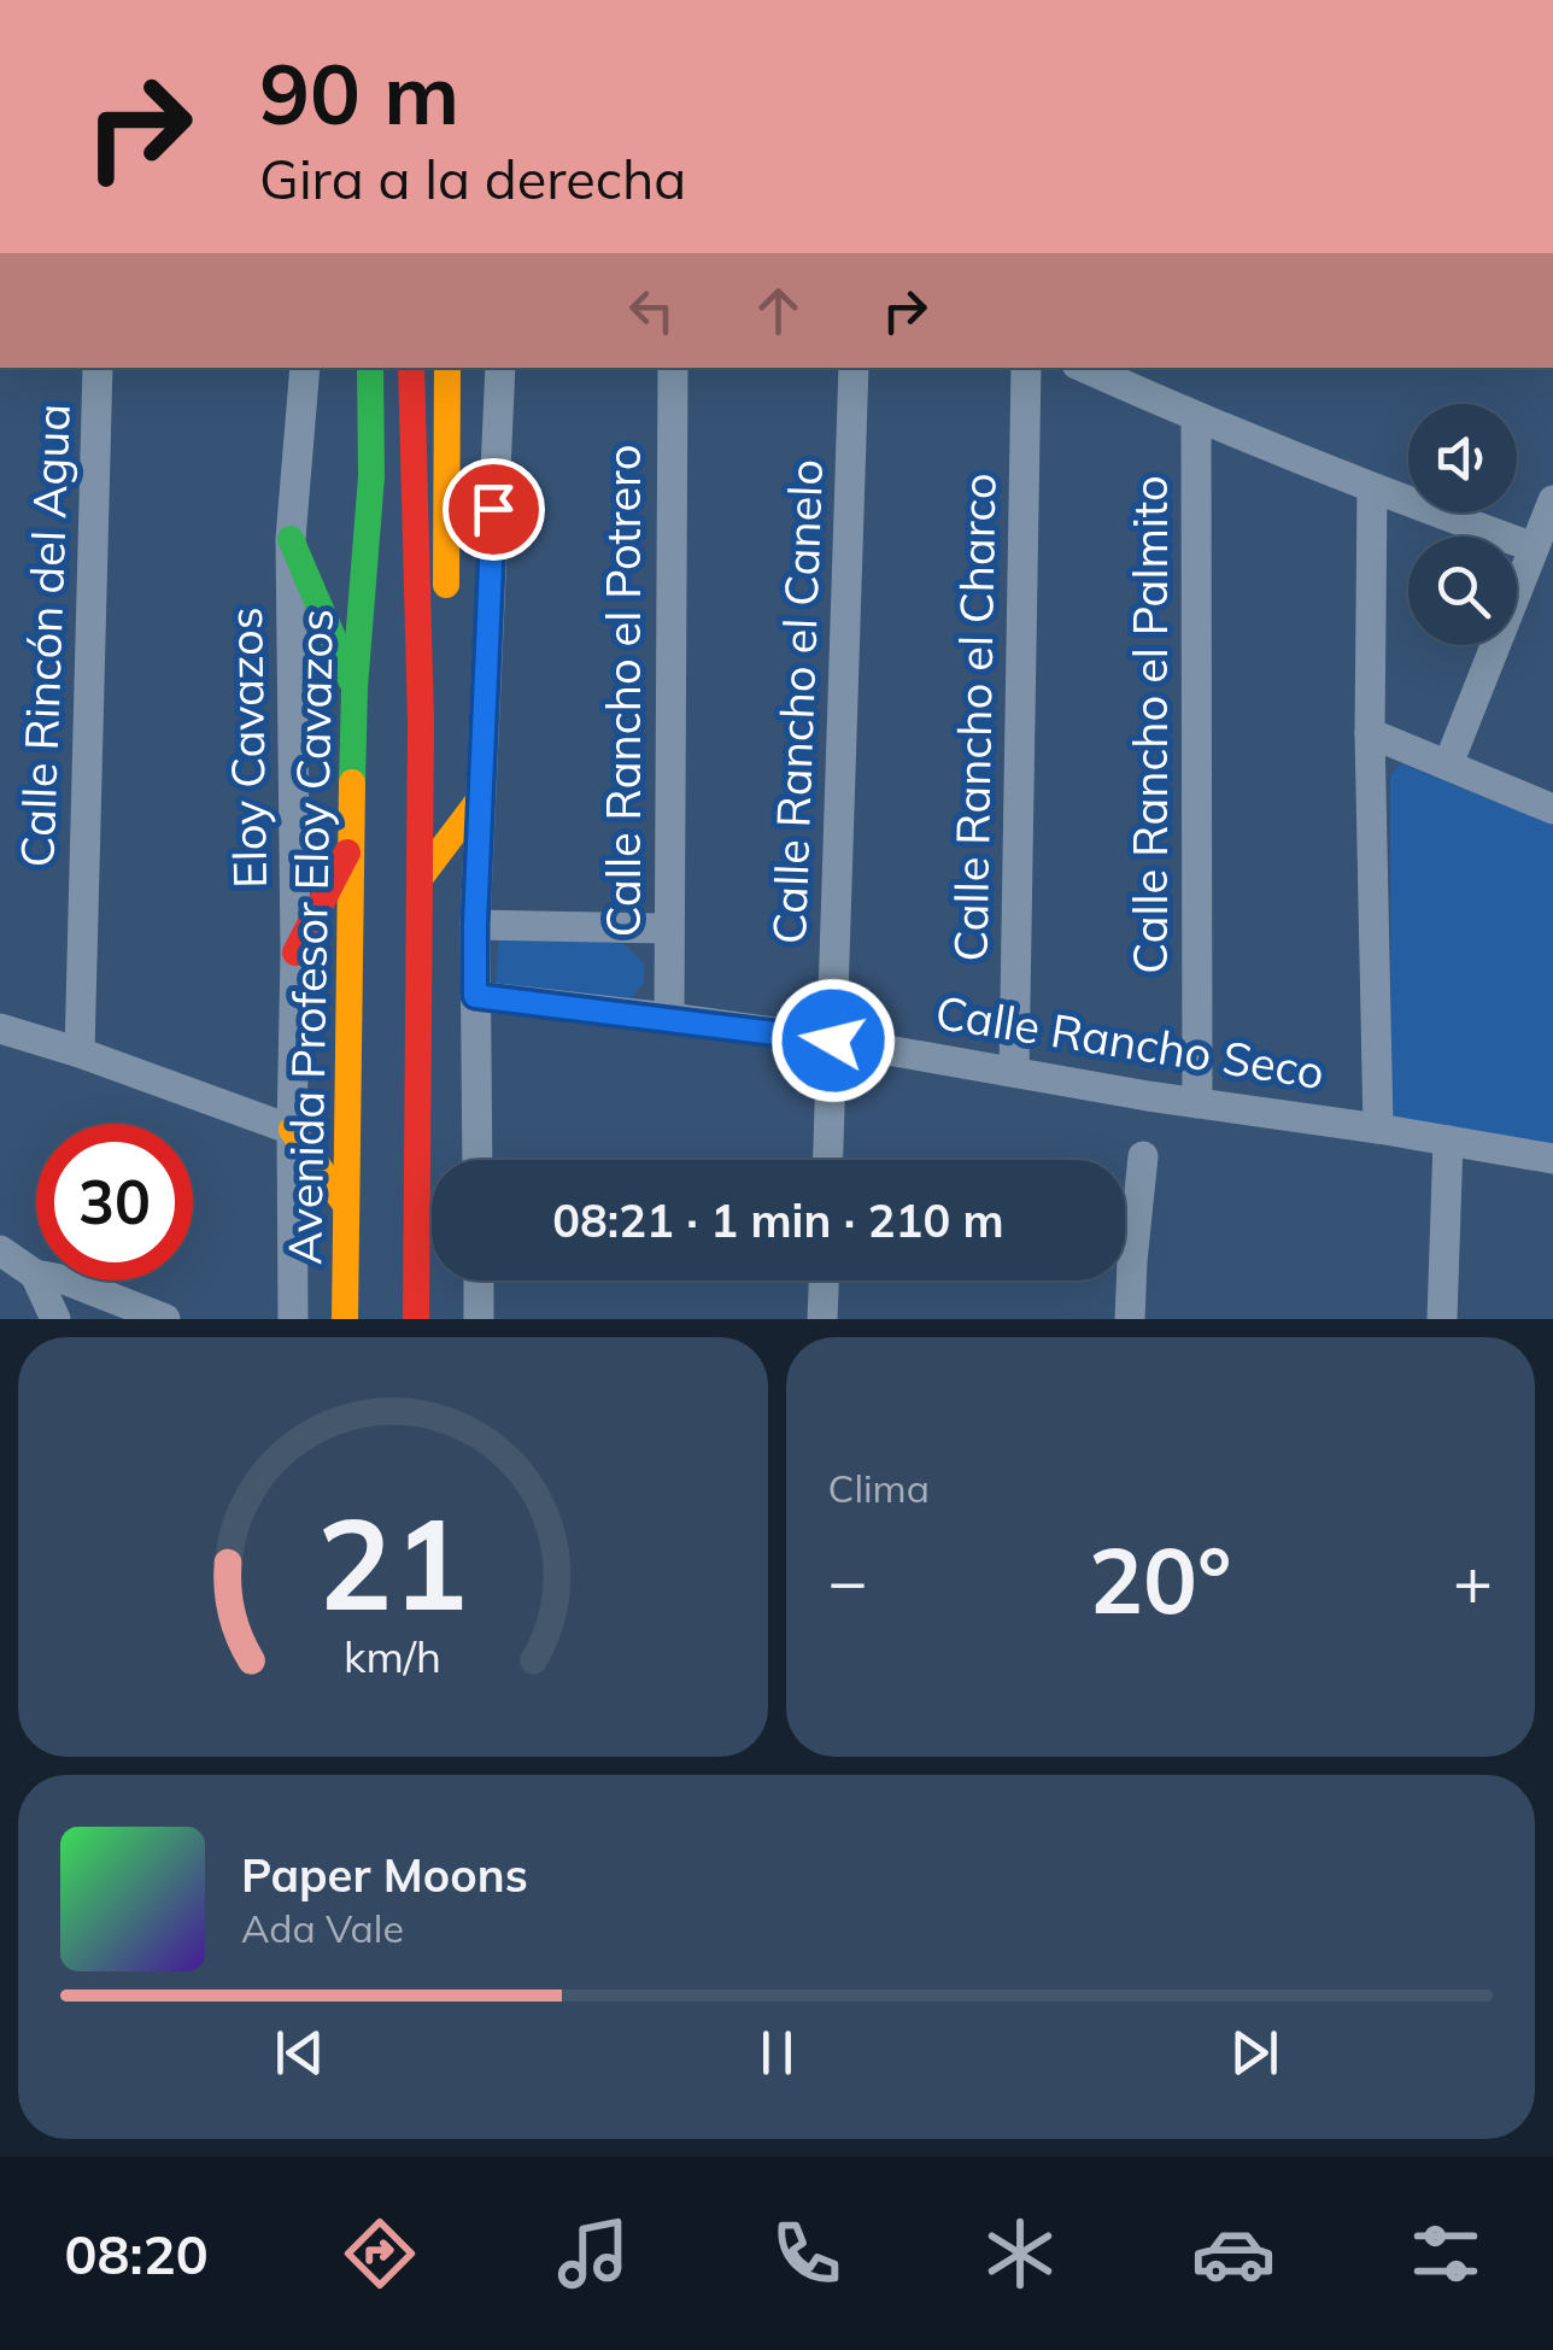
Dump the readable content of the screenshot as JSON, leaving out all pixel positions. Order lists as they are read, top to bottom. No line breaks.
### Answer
{"streets":{"main road":["Avenida Profesor Eloy Cavazos"],"street":["Calle Rincón del Agua","Calle Rancho el Potrero","Calle Rancho el Canelo","Calle Rancho el Charco","Calle Rancho el Palmito","Eloy Cavazos","Calle Rancho Seco"]},"crossings":[["Calle Rancho el Potrero","Calle Rancho Seco"],["Calle Rancho el Canelo","Calle Rancho Seco"],["Calle Rancho el Charco","Calle Rancho Seco"],["Calle Rancho el Palmito","Calle Rancho Seco"]],"page":{"turn":["90 m","Gira a la derecha"],"limit":"30","trip":"08:21 · 1 min · 210 m","tile":"Clima","heat":["−","20°","+"],"song":["Paper Moons","Ada Vale"],"tabs":"08:20","gauge":["21","km/h"]}}
